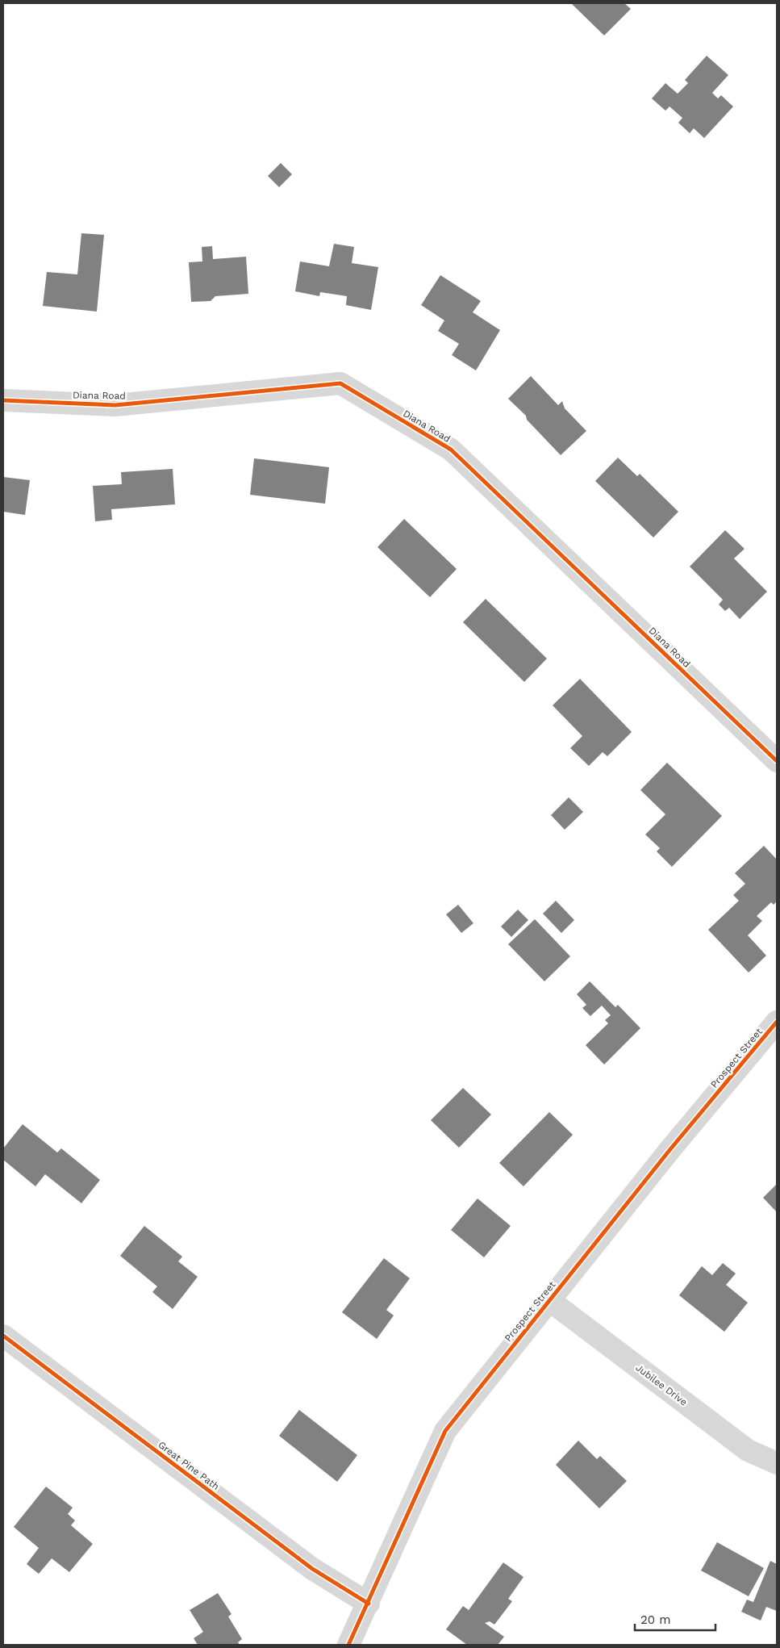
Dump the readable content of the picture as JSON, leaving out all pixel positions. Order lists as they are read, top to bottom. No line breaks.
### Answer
{"streets":{"street":["Diana Road","Prospect Street","Jubilee Drive","Great Pine Path"]},"crossings":[["Prospect Street","Jubilee Drive"],["Prospect Street","Great Pine Path"]],"scale_bar":"20 m"}
